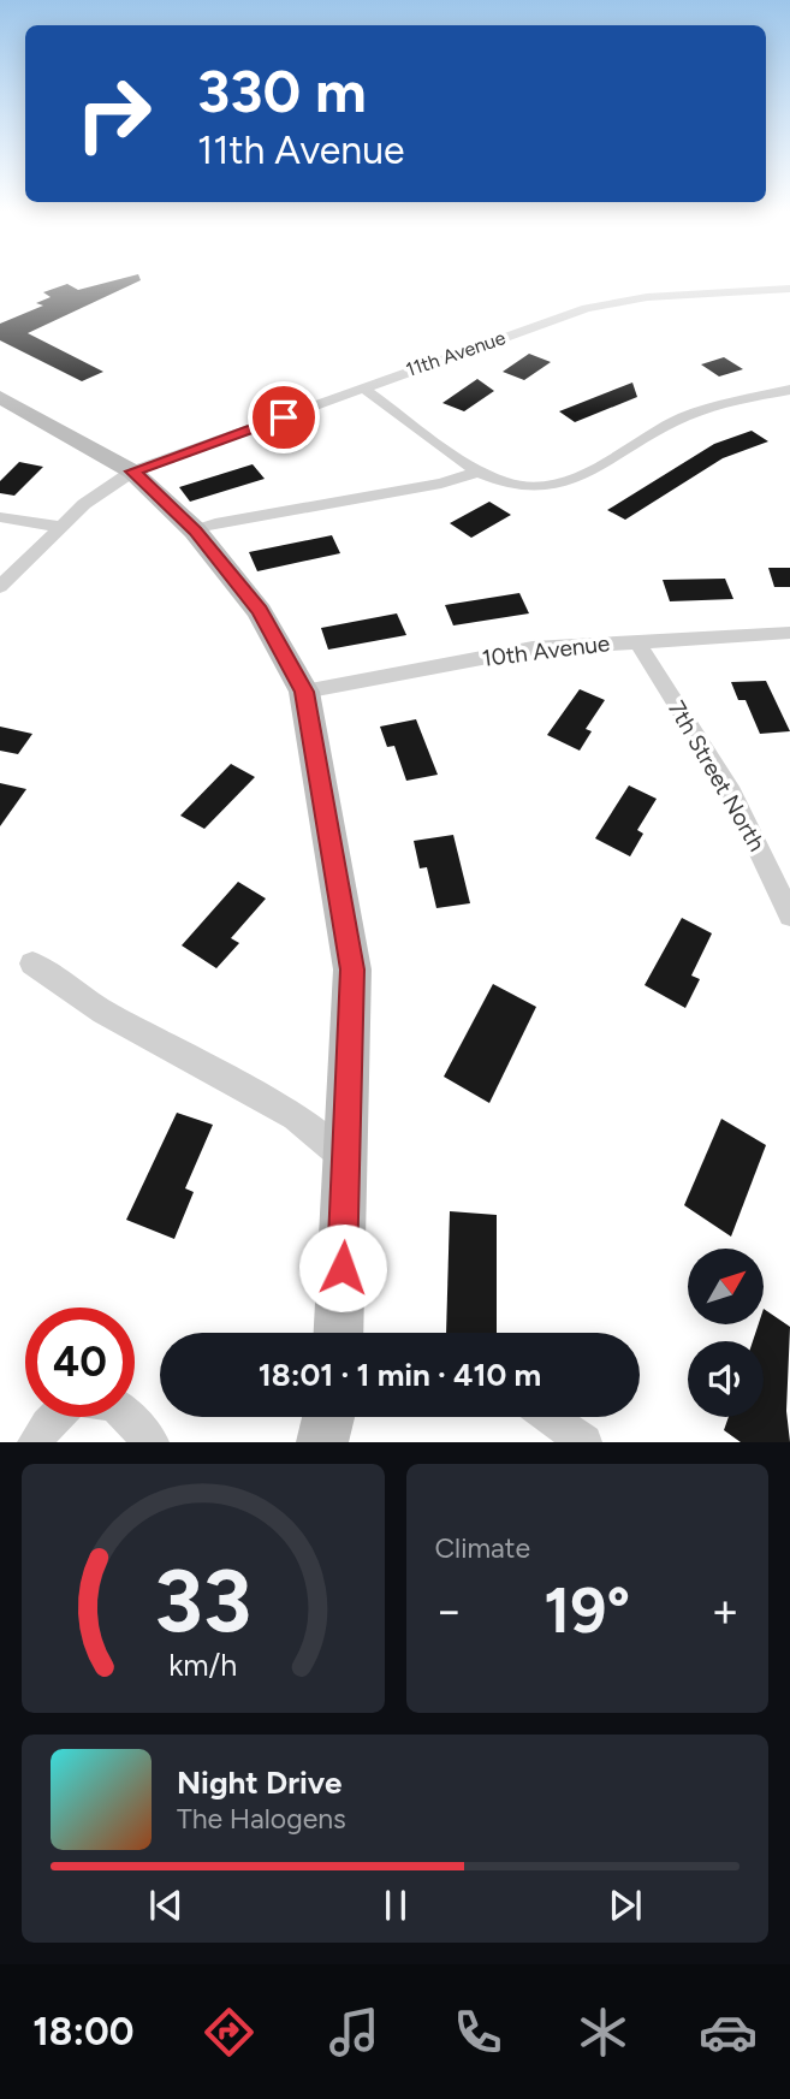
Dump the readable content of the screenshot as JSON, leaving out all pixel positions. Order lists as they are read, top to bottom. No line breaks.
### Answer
{"streets":{"street":["11th Avenue","10th Avenue","7th Street North"]},"crossings":[["10th Avenue","7th Street North"]],"north":"top right","page":{"turn":["330 m","11th Avenue"],"limit":"40","trip":"18:01 · 1 min · 410 m","tile":"Climate","heat":["−","19°","+"],"song":["Night Drive","The Halogens"],"tabs":"18:00","gauge":["33","km/h"]}}
